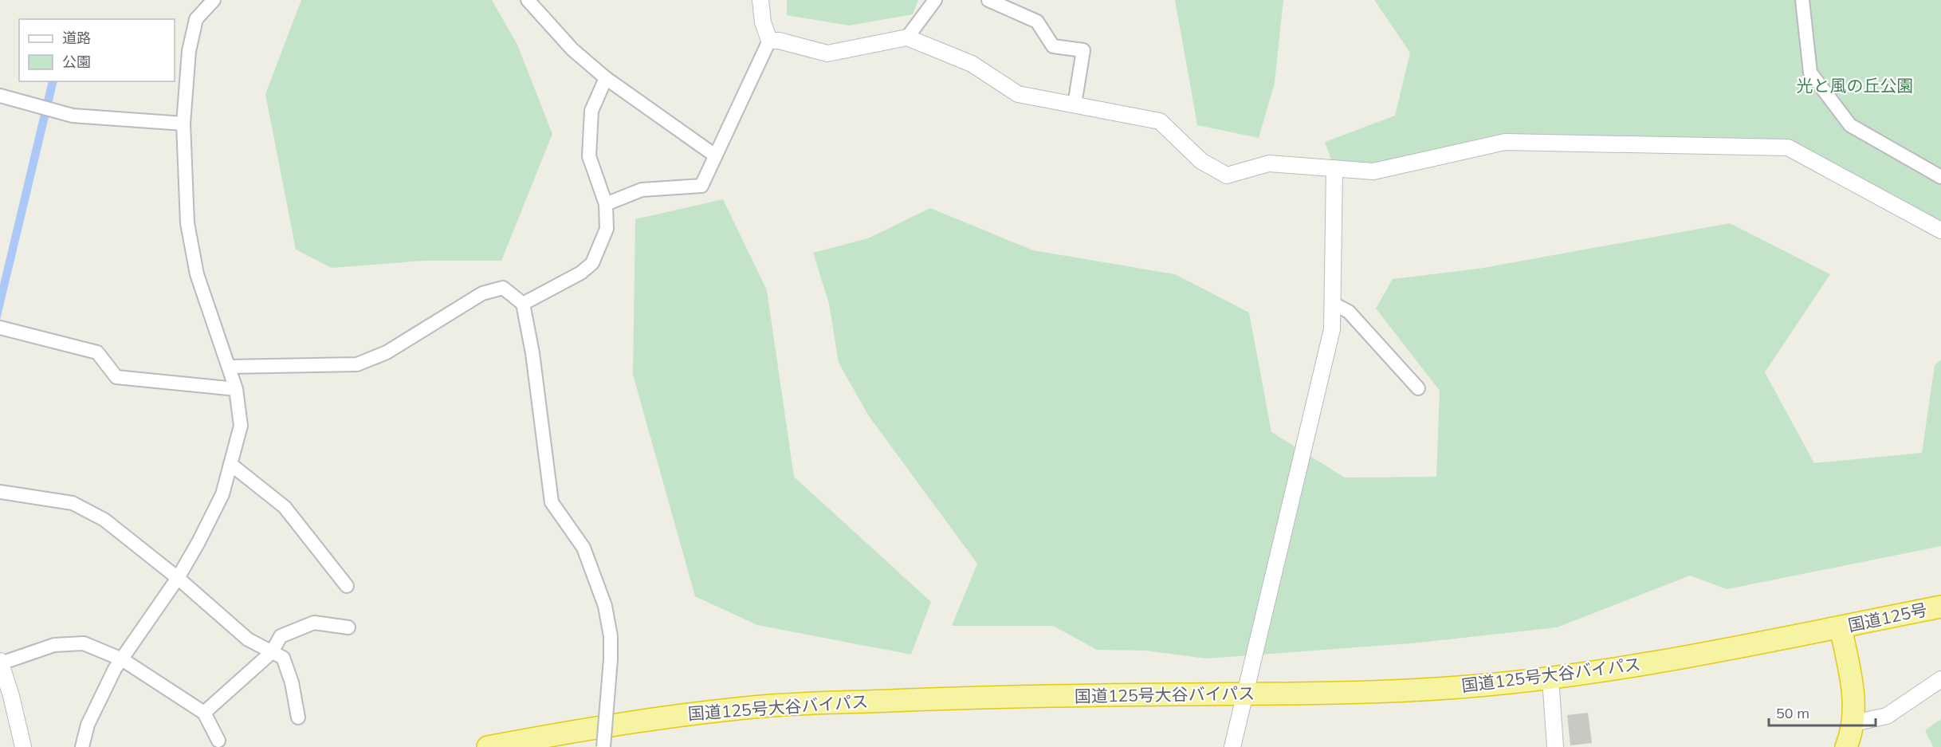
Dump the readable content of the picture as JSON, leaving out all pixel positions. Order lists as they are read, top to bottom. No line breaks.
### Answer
{"streets":{"highway":["国道125号","国道125号大谷バイパス"]},"crossings":[["国道125号","国道125号大谷バイパス"]],"parks":["光と風の丘公園"],"legend":["道路","公園"],"scale_bar":"50 m"}
